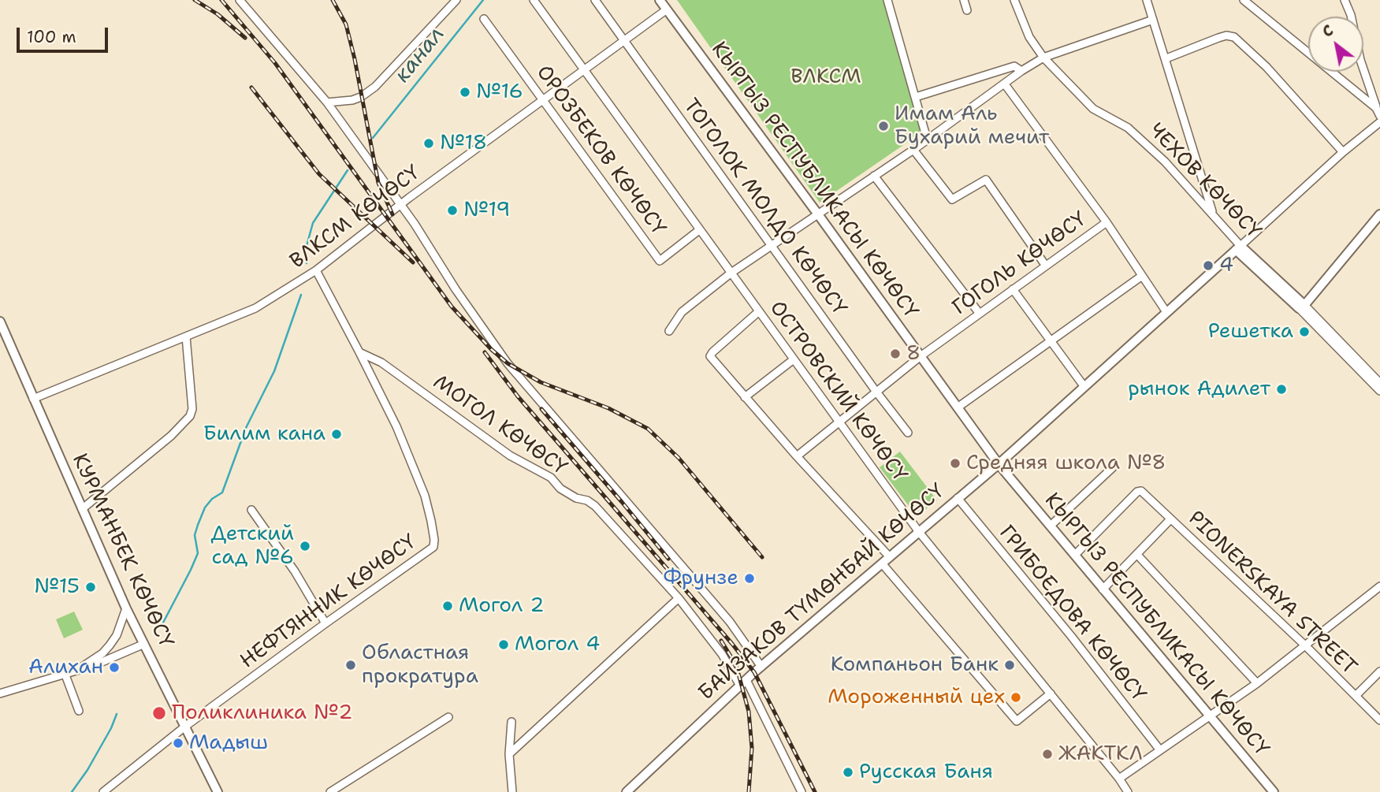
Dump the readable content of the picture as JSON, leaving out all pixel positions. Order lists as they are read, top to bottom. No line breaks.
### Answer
{"streets":{"main road":["КЫРГЫЗ РЕСПУБЛИКАСЫ КӨЧӨСҮ","ЧЕХОВ КӨЧӨСҮ","КУРМАНБЕК КӨЧӨСҮ","БАЙЗАКОВ ТҮМӨНБАЙ КӨЧӨСҮ"],"street":["ОРОЗБЕКОВ КӨЧӨСҮ","ТОГОЛОК МОЛДО КӨЧӨСҮ","ВЛКСМ КӨЧӨСҮ","ГОГОЛЬ КӨЧӨСҮ","ОСТРОВСКИЙ КӨЧӨСҮ","МОГОЛ КӨЧӨСҮ","PIONERSKAYA STREET","НЕФТЯННИК КӨЧӨСҮ","ГРИБОЕДОВА КӨЧӨСҮ"]},"crossings":[["ОРОЗБЕКОВ КӨЧӨСҮ","ВЛКСМ КӨЧӨСҮ"],["ОРОЗБЕКОВ КӨЧӨСҮ","ОСТРОВСКИЙ КӨЧӨСҮ"],["КЫРГЫЗ РЕСПУБЛИКАСЫ КӨЧӨСҮ","ВЛКСМ КӨЧӨСҮ"],["КЫРГЫЗ РЕСПУБЛИКАСЫ КӨЧӨСҮ","ГОГОЛЬ КӨЧӨСҮ"],["КЫРГЫЗ РЕСПУБЛИКАСЫ КӨЧӨСҮ","БАЙЗАКОВ ТҮМӨНБАЙ КӨЧӨСҮ"],["КЫРГЫЗ РЕСПУБЛИКАСЫ КӨЧӨСҮ","PIONERSKAYA STREET"],["ЧЕХОВ КӨЧӨСҮ","БАЙЗАКОВ ТҮМӨНБАЙ КӨЧӨСҮ"],["ТОГОЛОК МОЛДО КӨЧӨСҮ","ВЛКСМ КӨЧӨСҮ"],["ТОГОЛОК МОЛДО КӨЧӨСҮ","ГОГОЛЬ КӨЧӨСҮ"],["ВЛКСМ КӨЧӨСҮ","ОСТРОВСКИЙ КӨЧӨСҮ"],["ВЛКСМ КӨЧӨСҮ","КУРМАНБЕК КӨЧӨСҮ"],["ГОГОЛЬ КӨЧӨСҮ","ОСТРОВСКИЙ КӨЧӨСҮ"],["ОСТРОВСКИЙ КӨЧӨСҮ","БАЙЗАКОВ ТҮМӨНБАЙ КӨЧӨСҮ"],["МОГОЛ КӨЧӨСҮ","БАЙЗАКОВ ТҮМӨНБАЙ КӨЧӨСҮ"],["МОГОЛ КӨЧӨСҮ","НЕФТЯННИК КӨЧӨСҮ"],["КУРМАНБЕК КӨЧӨСҮ","НЕФТЯННИК КӨЧӨСҮ"],["БАЙЗАКОВ ТҮМӨНБАЙ КӨЧӨСҮ","ГРИБОЕДОВА КӨЧӨСҮ"]],"water":["канал"],"parks":["ВЛКСМ"],"places":["№16","Имам Аль Бухарий мечит","№18","№19","4","Решетка","8","рынок Адилет","Билим кана","Средняя школа №8","Детский сад №6","Фрунзе","№15","Могол 2","Могол 4","Областная прократура","Компаньон Банк","Алихан","Мороженный цех","Поликлиника №2","Мадыш","ЖАКТКЛ","Русская Баня"],"scale_bar":"100 m","north":"top left"}
